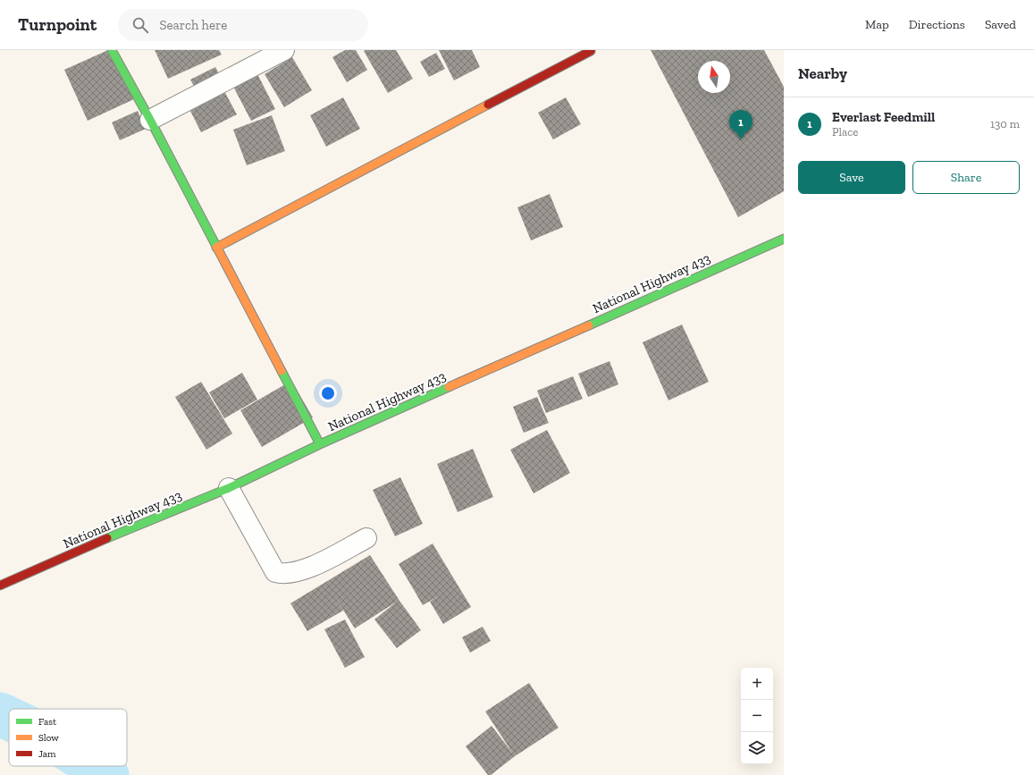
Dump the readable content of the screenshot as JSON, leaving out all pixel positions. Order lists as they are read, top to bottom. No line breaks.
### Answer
{"streets":{"street":["National Highway 433"]},"legend":["Fast","Slow","Jam"],"north":"top","page":{"header":"Turnpoint","search":"Search here","nav":["Map","Directions","Saved"],"heading":"Nearby","list":[{"mark":"1","name":"Everlast Feedmill","note":"Place","value":"130 m"}],"pins":"1","buttons":["Save","Share"],"map_buttons":["+","−"]}}
